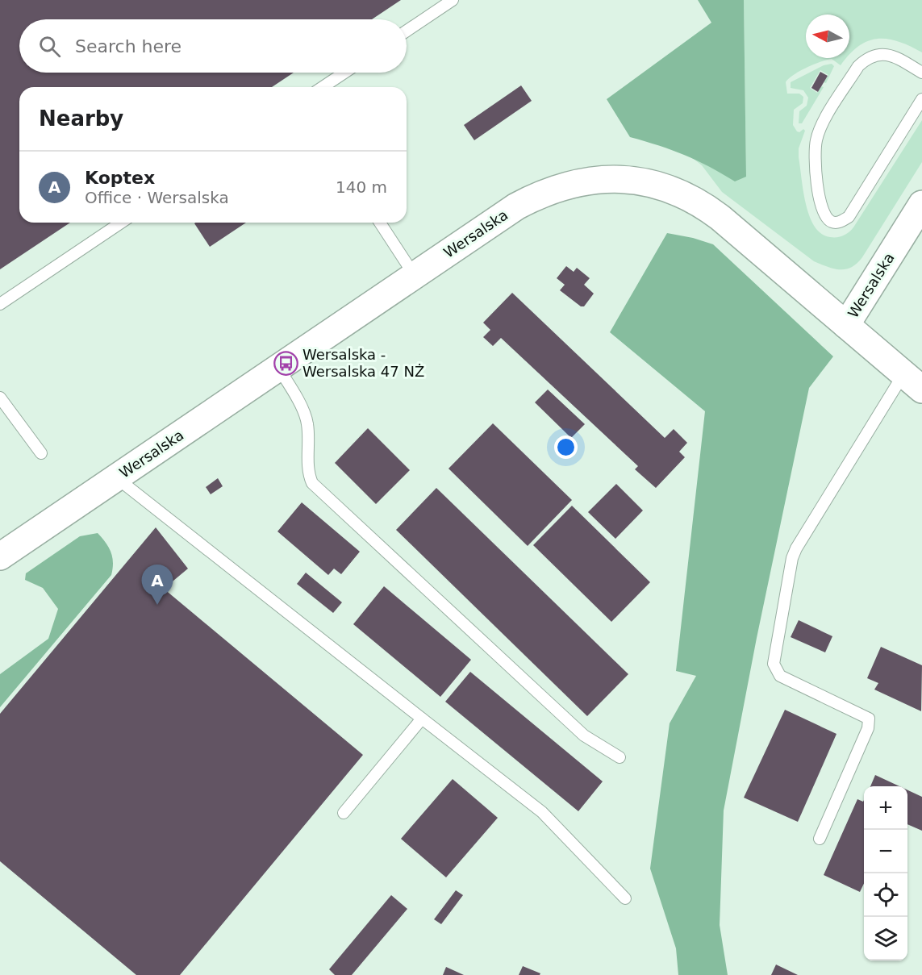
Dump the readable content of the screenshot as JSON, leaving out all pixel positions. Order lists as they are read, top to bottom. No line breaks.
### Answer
{"streets":{"street":["Wersalska"]},"places":{"bus stop":["Wersalska - Wersalska 47 NŻ"]},"north":"left","page":{"search":"Search here","heading":"Nearby","list":[{"mark":"A","name":"Koptex","note":"Office · Wersalska","value":"140 m"}],"pins":"A","map_buttons":["+","−"]}}
